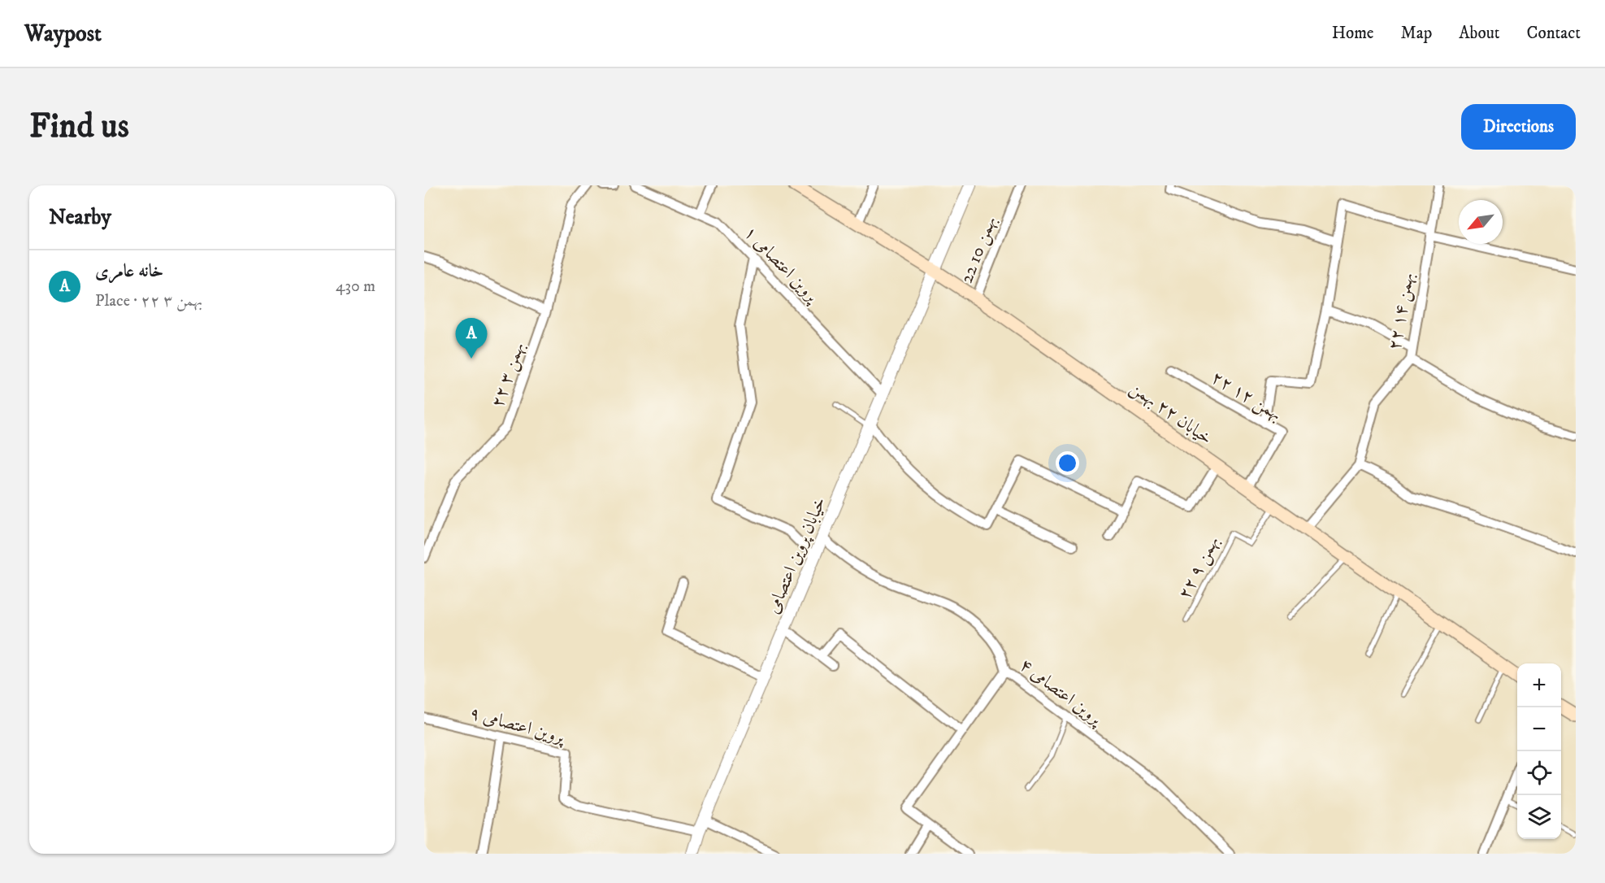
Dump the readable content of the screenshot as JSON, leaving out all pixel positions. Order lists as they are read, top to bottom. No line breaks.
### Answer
{"streets":{"main road":["خیابان ۲۲ بهمن"],"street":["22 بهمن 10","پروین اعتصامی ۱","۲۲ بهمن ۱۴","۲۲ بهمن ۳","۲۲ بهمن ۱۲","خیابان پروین اعتصامی","پروین اعتصامی ۴","پروین اعتصامی ۹"],"lane":["۲۲ بهمن ۹"]},"crossings":[["22 بهمن 10","خیابان ۲۲ بهمن"],["پروین اعتصامی ۱","خیابان پروین اعتصامی"],["۲۲ بهمن ۱۴","خیابان ۲۲ بهمن"],["۲۲ بهمن ۱۲","خیابان ۲۲ بهمن"],["خیابان ۲۲ بهمن","خیابان پروین اعتصامی"],["خیابان ۲۲ بهمن","۲۲ بهمن ۹"],["خیابان پروین اعتصامی","پروین اعتصامی ۴"],["خیابان پروین اعتصامی","پروین اعتصامی ۹"]],"north":"bottom left","page":{"header":"Waypost","nav":["Home","Map","About","Contact"],"buttons":"Directions","title":"Find us","heading":"Nearby","list":[{"mark":"A","name":"خانه عامری","note":"Place · ۲۲ بهمن ۳","value":"430 m"}],"pins":"A","map_buttons":["+","−"]}}
